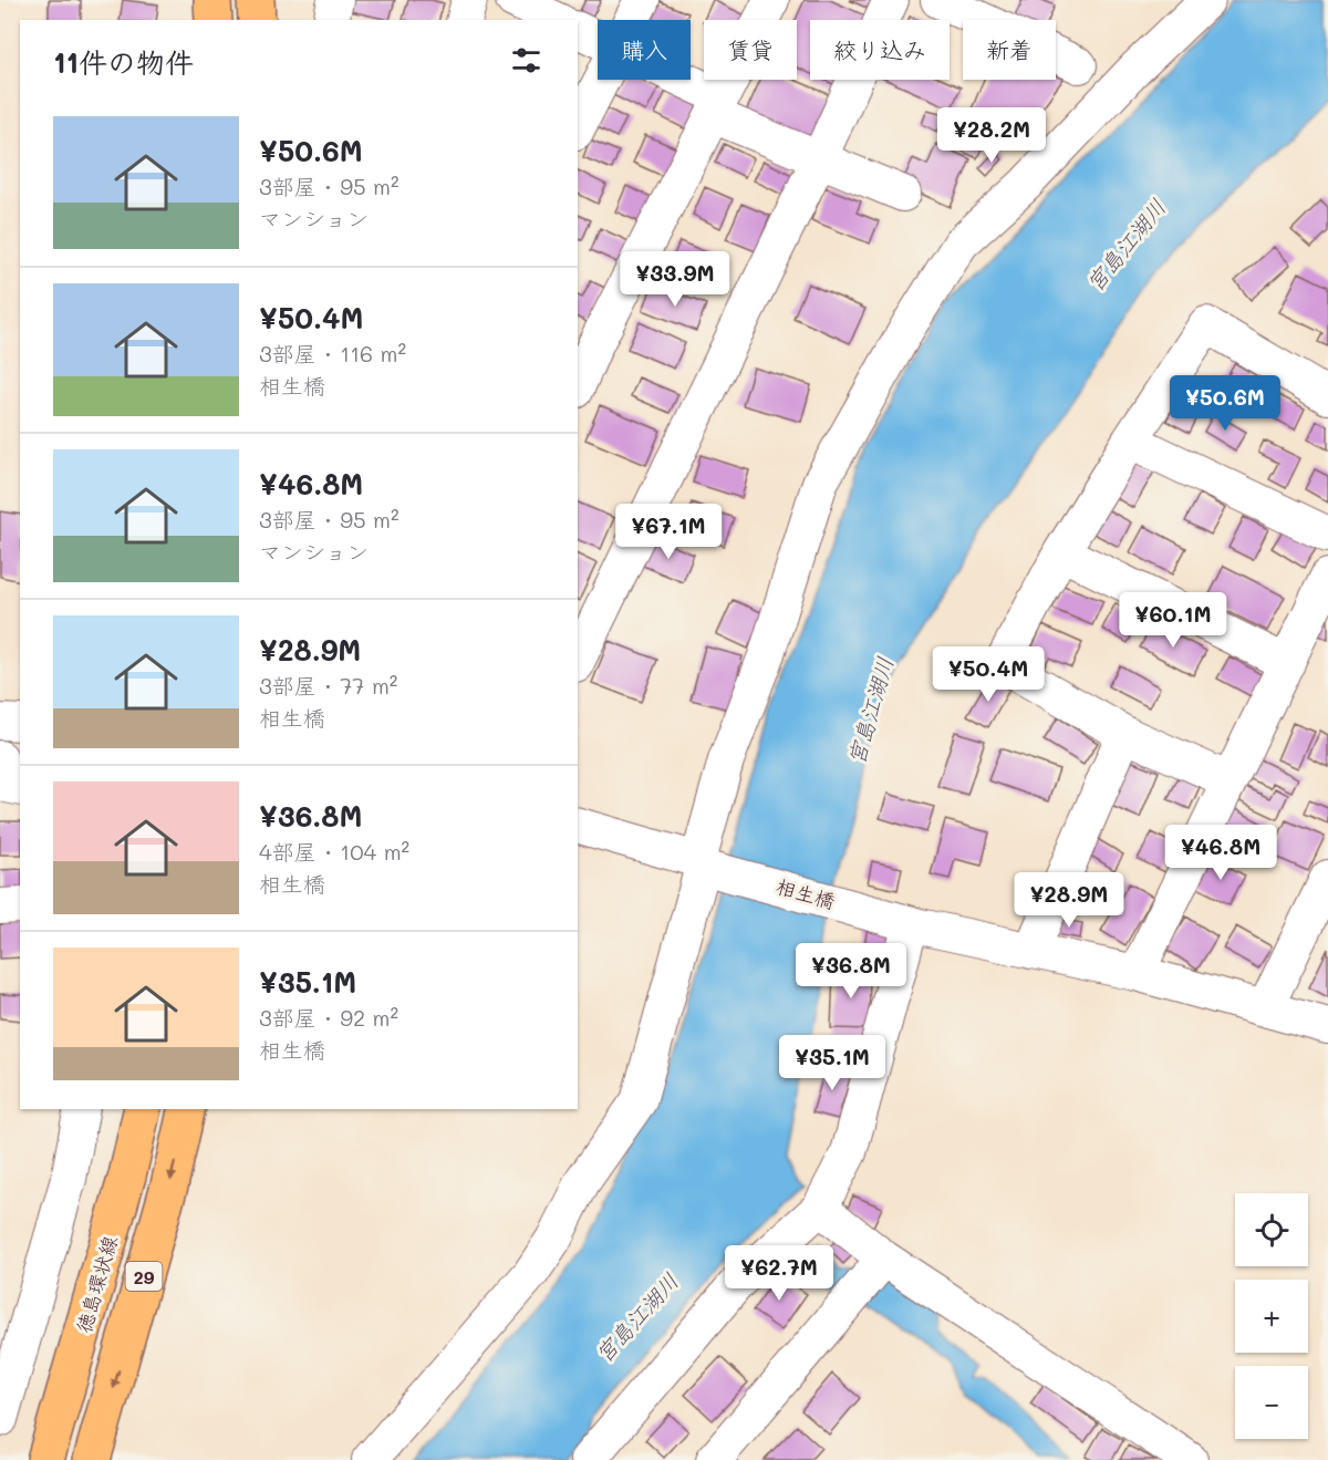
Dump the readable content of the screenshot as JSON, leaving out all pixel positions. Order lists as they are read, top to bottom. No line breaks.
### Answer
{"streets":{"main road":["29","徳島環状線"],"street":["相生橋"]},"water":["宮島江湖川"],"page":{"chip":["購入","賃貸","絞り込み","新着"],"heading":"11件の物件","list":[{"name":"¥50.6M","note":"3部屋 · 95 m² · マンション"},{"name":"¥50.4M","note":"3部屋 · 116 m² · 相生橋"},{"name":"¥46.8M","note":"3部屋 · 95 m² · マンション"},{"name":"¥28.9M","note":"3部屋 · 77 m² · 相生橋"},{"name":"¥36.8M","note":"4部屋 · 104 m² · 相生橋"},{"name":"¥35.1M","note":"3部屋 · 92 m² · 相生橋"}],"price":["¥28.2M","¥33.9M","¥50.6M","¥67.1M","¥60.1M","¥50.4M","¥46.8M","¥28.9M","¥36.8M","¥35.1M","¥62.7M"],"map_buttons":["+","−"]}}
